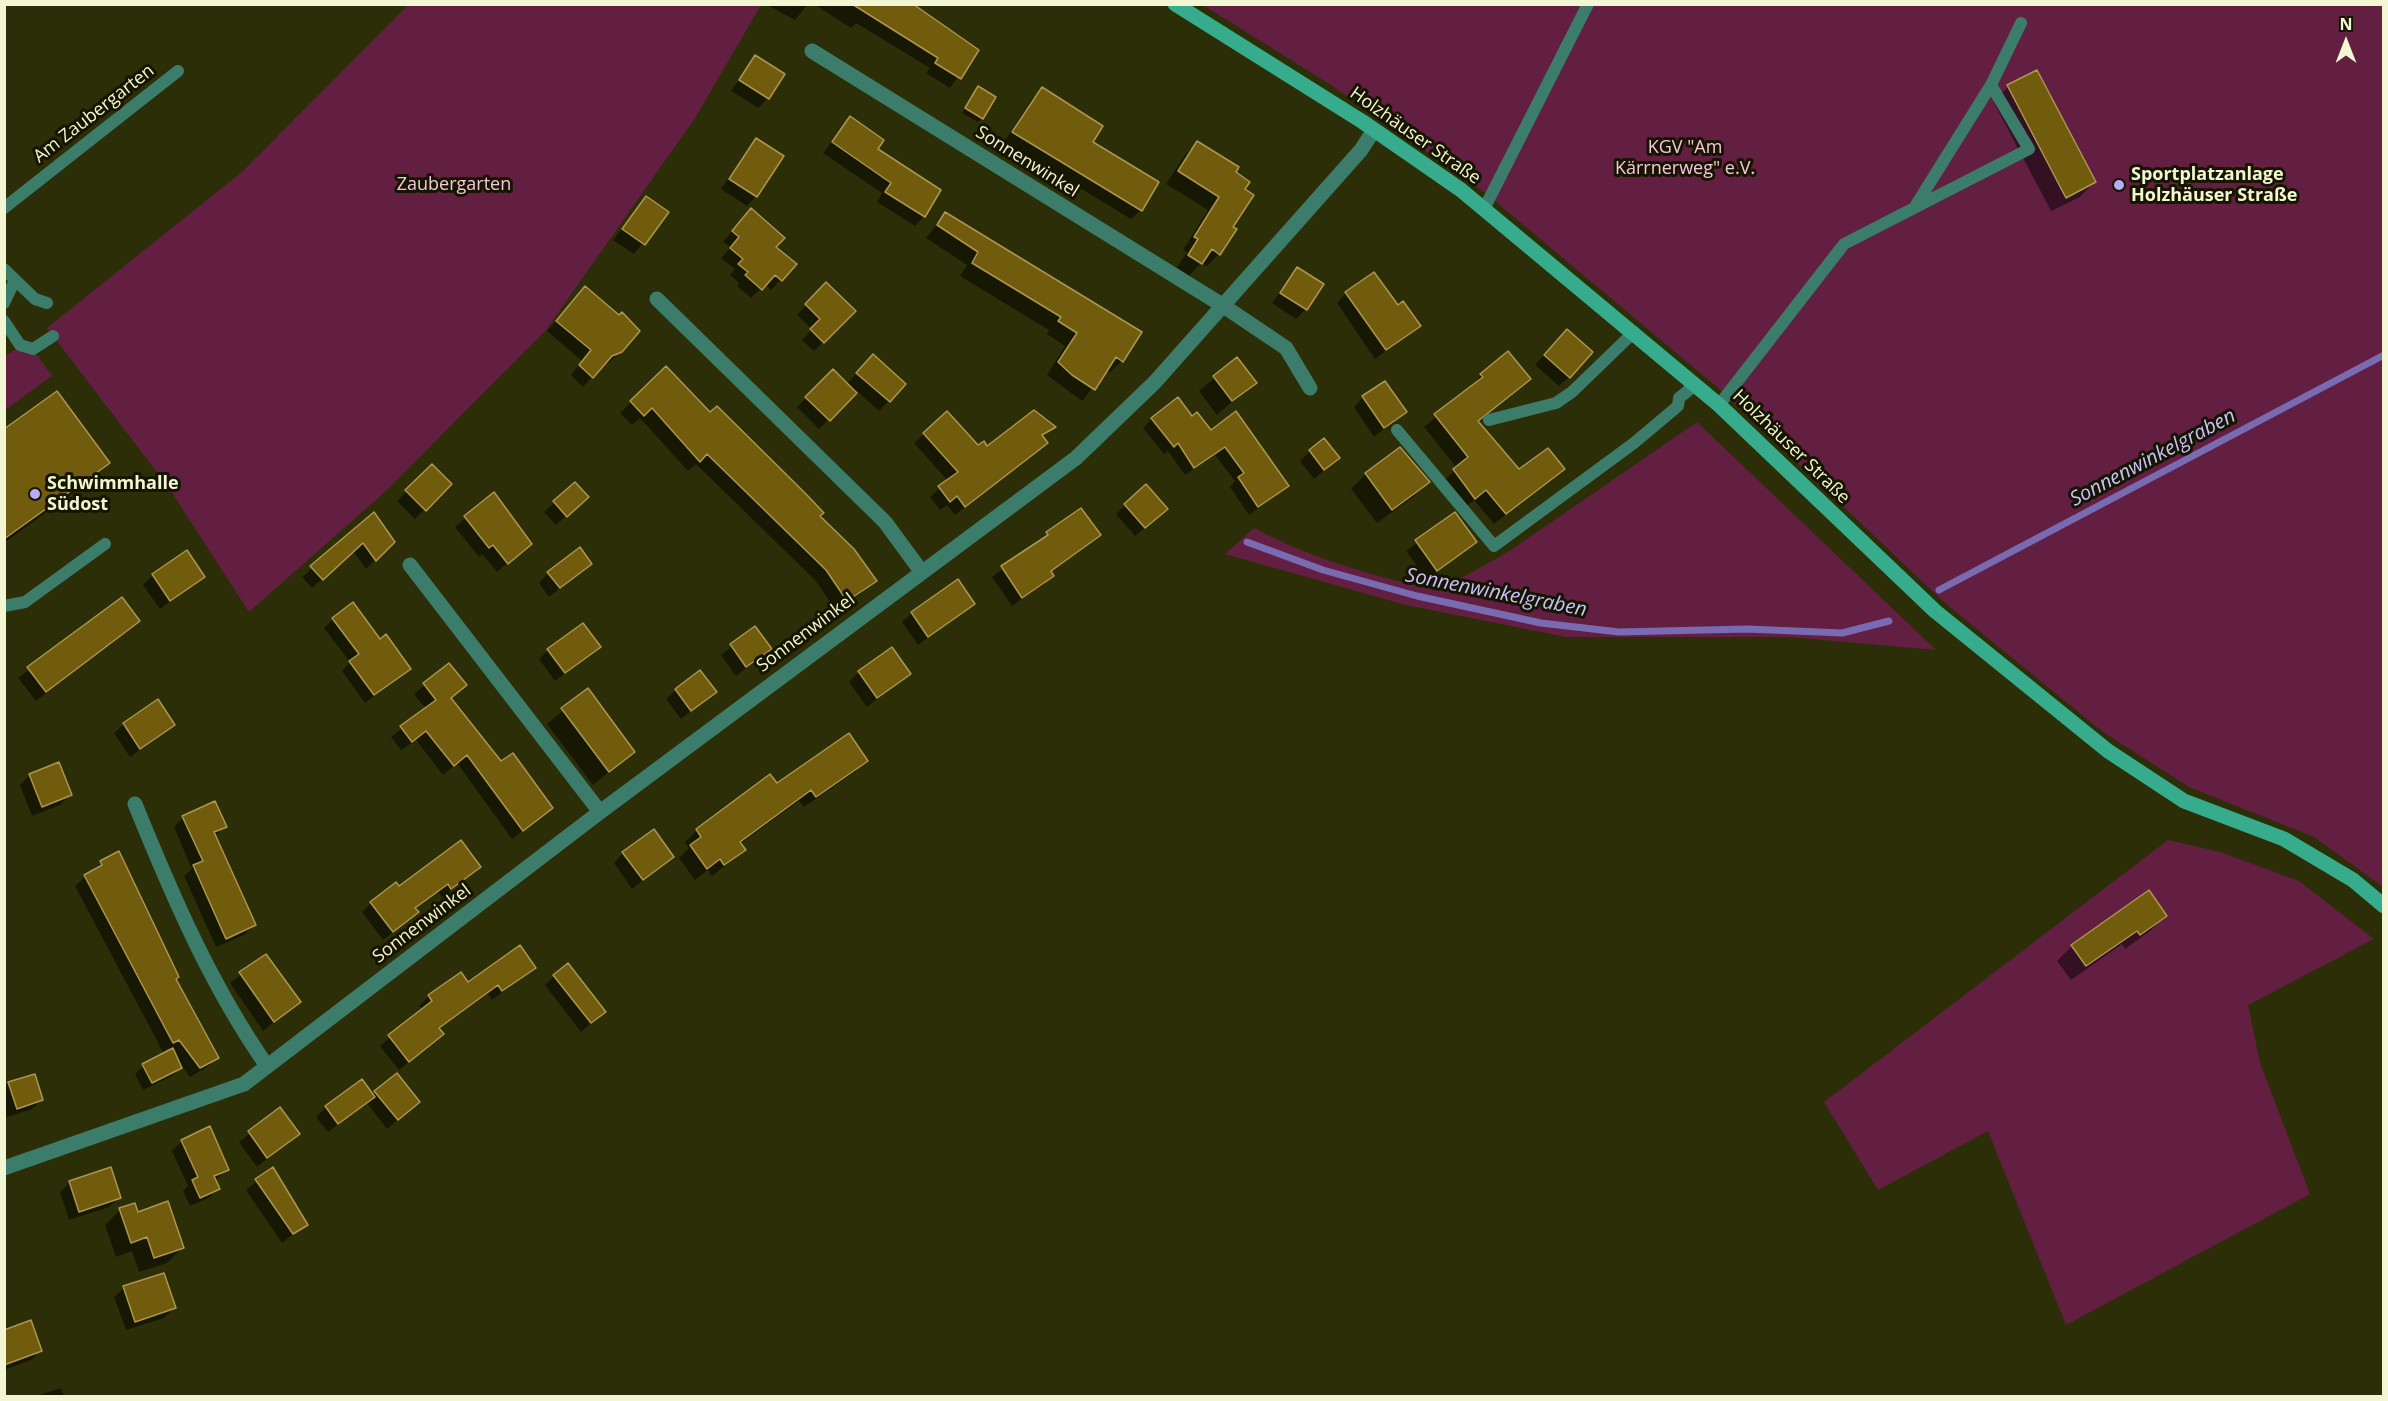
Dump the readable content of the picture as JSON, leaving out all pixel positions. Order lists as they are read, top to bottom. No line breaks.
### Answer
{"streets":{"main road":["Holzhäuser Straße"],"street":["Sonnenwinkel"],"lane":["Am Zaubergarten"]},"crossings":[["Holzhäuser Straße","Sonnenwinkel"]],"water":["Sonnenwinkelgraben"],"parks":["KGV \"Am Kärrnerweg\" e.V.","Zaubergarten"],"places":["Sportplatzanlage Holzhäuser Straße","Schwimmhalle Südost"],"north":"top"}
